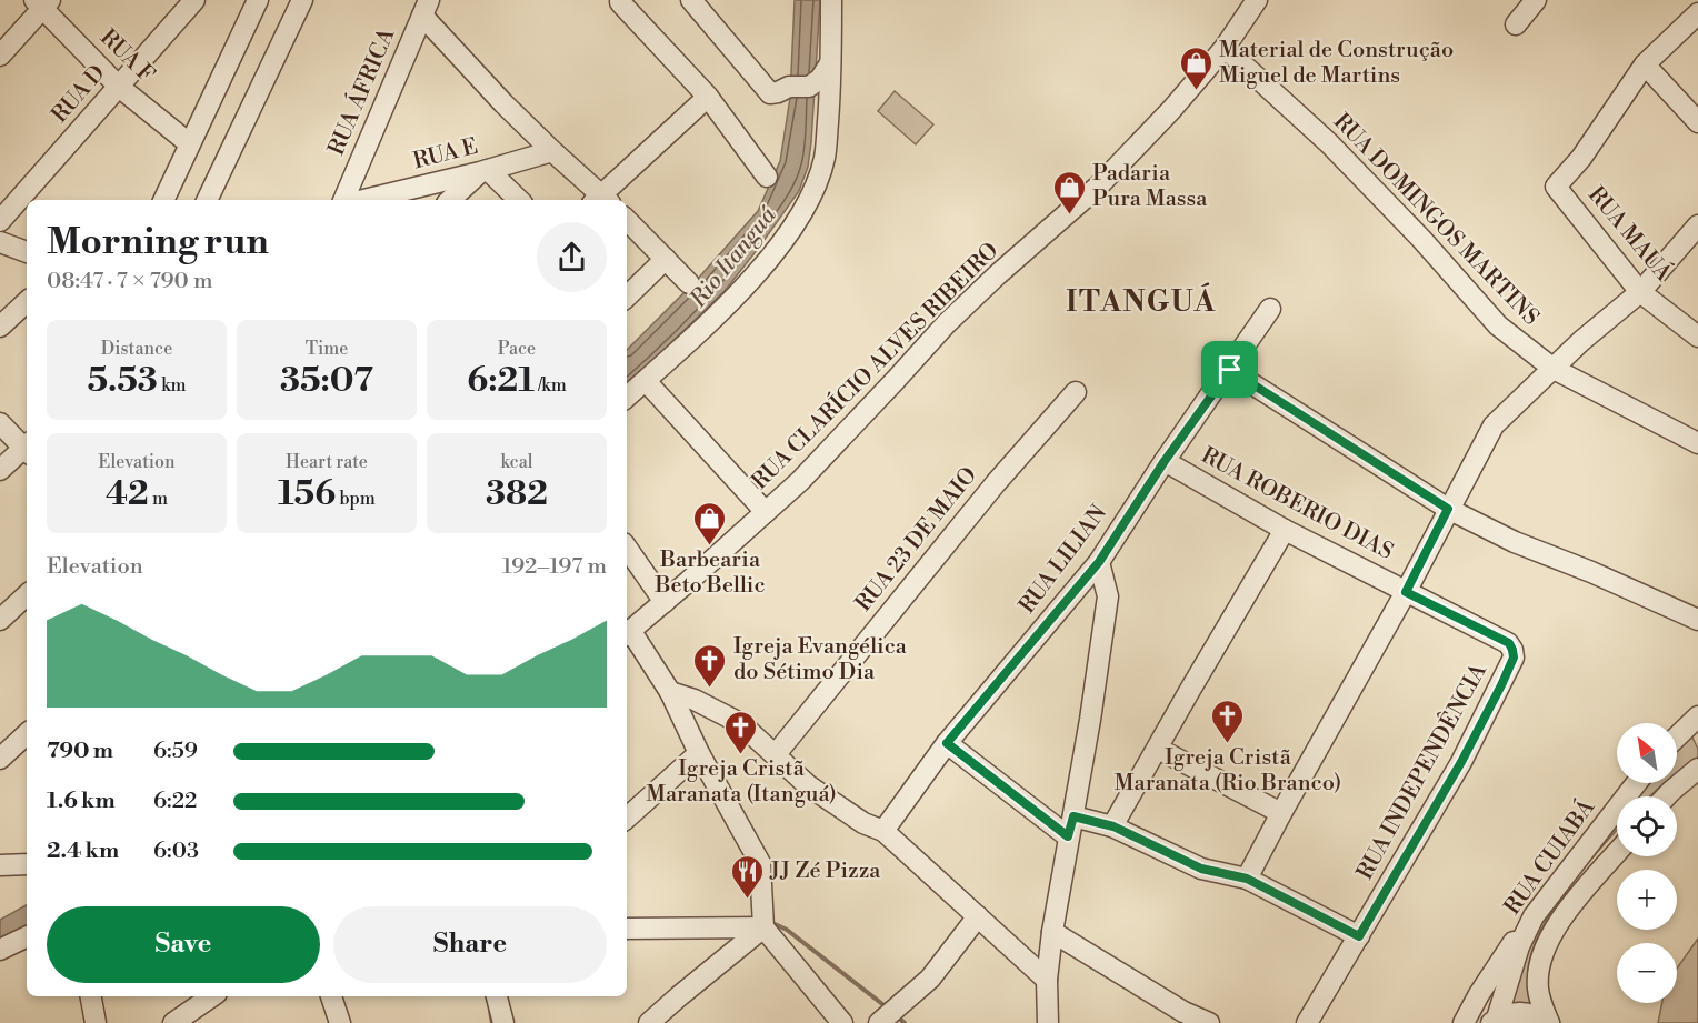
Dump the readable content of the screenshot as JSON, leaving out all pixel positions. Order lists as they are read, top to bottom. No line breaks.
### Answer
{"streets":{"street":["RUA F","RUA ÁFRICA","RUA D","RUA E","RUA DOMINGOS MARTINS","RUA MAUÁ","RUA CLARÍCIO ALVES RIBEIRO","RUA ROBERIO DIAS","RUA 23 DE MAIO","RUA LILIAN","RUA INDEPENDÊNCIA","RUA CUIABÁ"]},"crossings":[["RUA F","RUA D"],["RUA DOMINGOS MARTINS","RUA CLARÍCIO ALVES RIBEIRO"],["RUA ROBERIO DIAS","RUA LILIAN"],["RUA ROBERIO DIAS","RUA INDEPENDÊNCIA"]],"districts":["ITANGUÁ"],"water":["Rio Itanguá"],"places":{"shop":["Material de Construção Miguel de Martins","Padaria Pura Massa","Barbearia Beto Bellic"],"church":["Igreja Evangélica do Sétimo Dia","Igreja Cristã Maranata (Rio Branco)","Igreja Cristã Maranata (Itanguá)"],"restaurant":["JJ Zé Pizza"]},"north":"top left","page":{"heading":["Morning run","08:47 · 7 × 790 m"],"stats":[["Distance","5.53 km"],["Time","35:07"],["Pace","6:21 /km"],["Elevation","42 m"],["Heart rate","156 bpm"],["kcal","382"]],"chart":["Elevation","192–197 m"],"map_buttons":["+","−"],"list":[{"name":"790 m","note":"6:59"},{"name":"1.6 km","note":"6:22"},{"name":"2.4 km","note":"6:03"}],"buttons":["Save","Share"]}}
